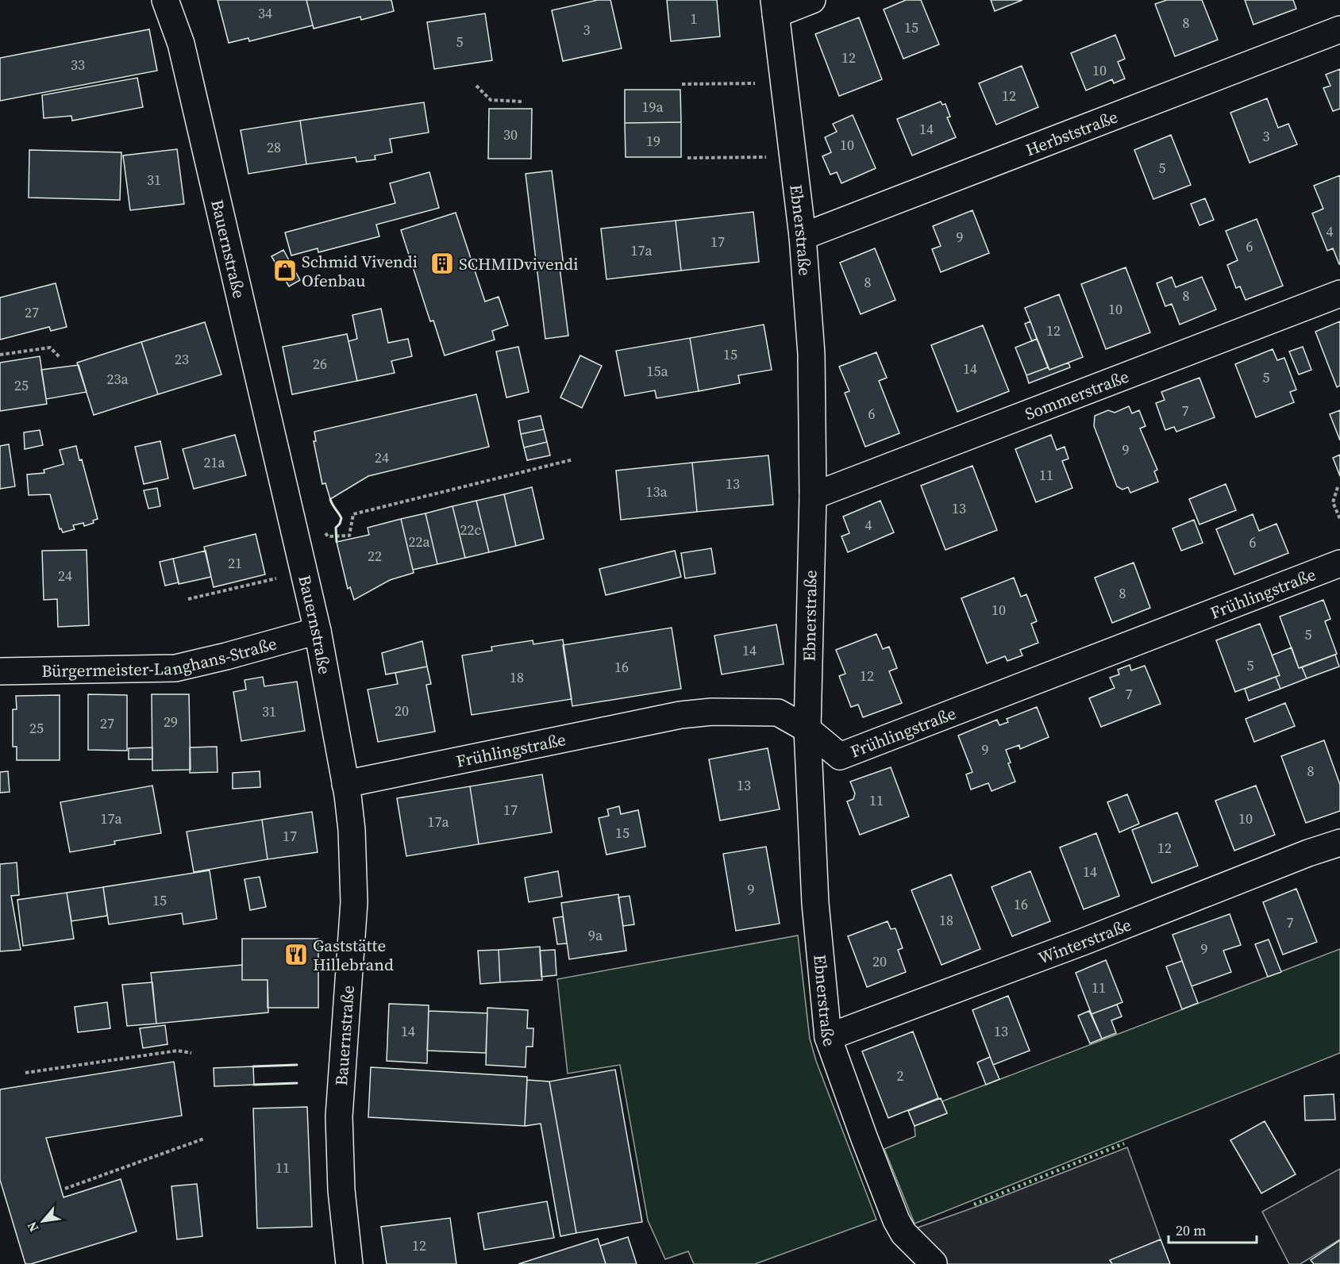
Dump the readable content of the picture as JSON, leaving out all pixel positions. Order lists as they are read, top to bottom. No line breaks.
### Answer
{"streets":{"street":["Herbststraße","Ebnerstraße","Bauernstraße","Sommerstraße","Frühlingstraße","Bürgermeister-Langhans-Straße","Winterstraße"]},"crossings":[["Herbststraße","Ebnerstraße"],["Ebnerstraße","Sommerstraße"],["Ebnerstraße","Frühlingstraße"],["Ebnerstraße","Winterstraße"],["Bauernstraße","Frühlingstraße"],["Bauernstraße","Bürgermeister-Langhans-Straße"]],"places":{"building":["SCHMIDvivendi"],"shop":["Schmid Vivendi Ofenbau"],"restaurant":["Gaststätte Hillebrand"]},"house_numbers":["34","1","8","15","3","5","12","33","10","12","19a","14","30","3","19","10","28","5","31","4","9","17","6","17a","8","8","10","27","12","15","23","26","14","15a","5","23a","25","7","6","9","24","21a","11","13","13a","13","4","22c","22a","6","22","21","24","8","10","5","14","5","16","12","18","7","20","31","29","27","25","9","8","13","11","17","17a","10","17a","15","17","12","14","9","15","16","18","7","9a","9","20","11","14","13","2","11","12"],"scale_bar":"20 m","north":"bottom left"}
